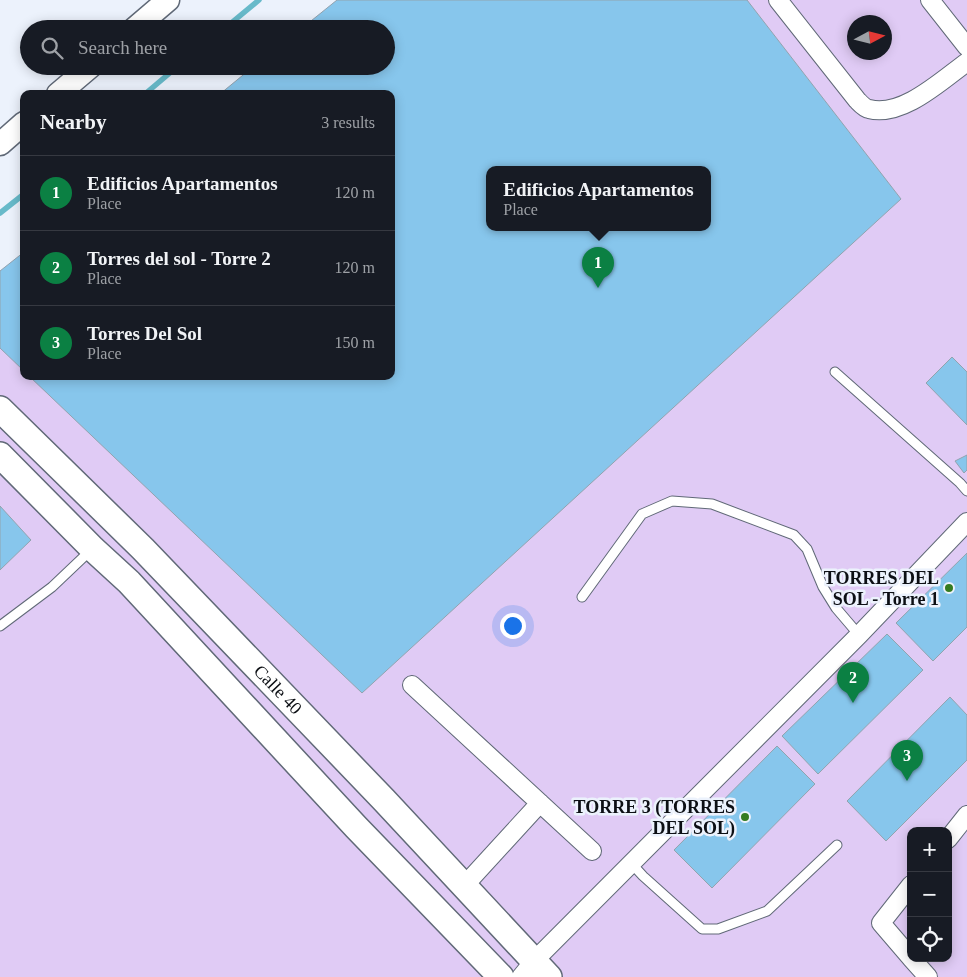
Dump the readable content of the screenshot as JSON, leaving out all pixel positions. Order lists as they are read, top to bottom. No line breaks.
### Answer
{"streets":{"main road":["Calle 40"]},"places":["TORRES DEL SOL - Torre 1","TORRE 3 (TORRES DEL SOL)"],"north":"right","page":{"search":"Search here","heading":["Nearby","3 results"],"list":[{"mark":"1","name":"Edificios Apartamentos","note":"Place","value":"120 m"},{"mark":"2","name":"Torres del sol - Torre 2","note":"Place","value":"120 m"},{"mark":"3","name":"Torres Del Sol","note":"Place","value":"150 m"}],"popup":["Edificios Apartamentos","Place"],"pins":["1","2","3"],"map_buttons":["+","−"]}}
